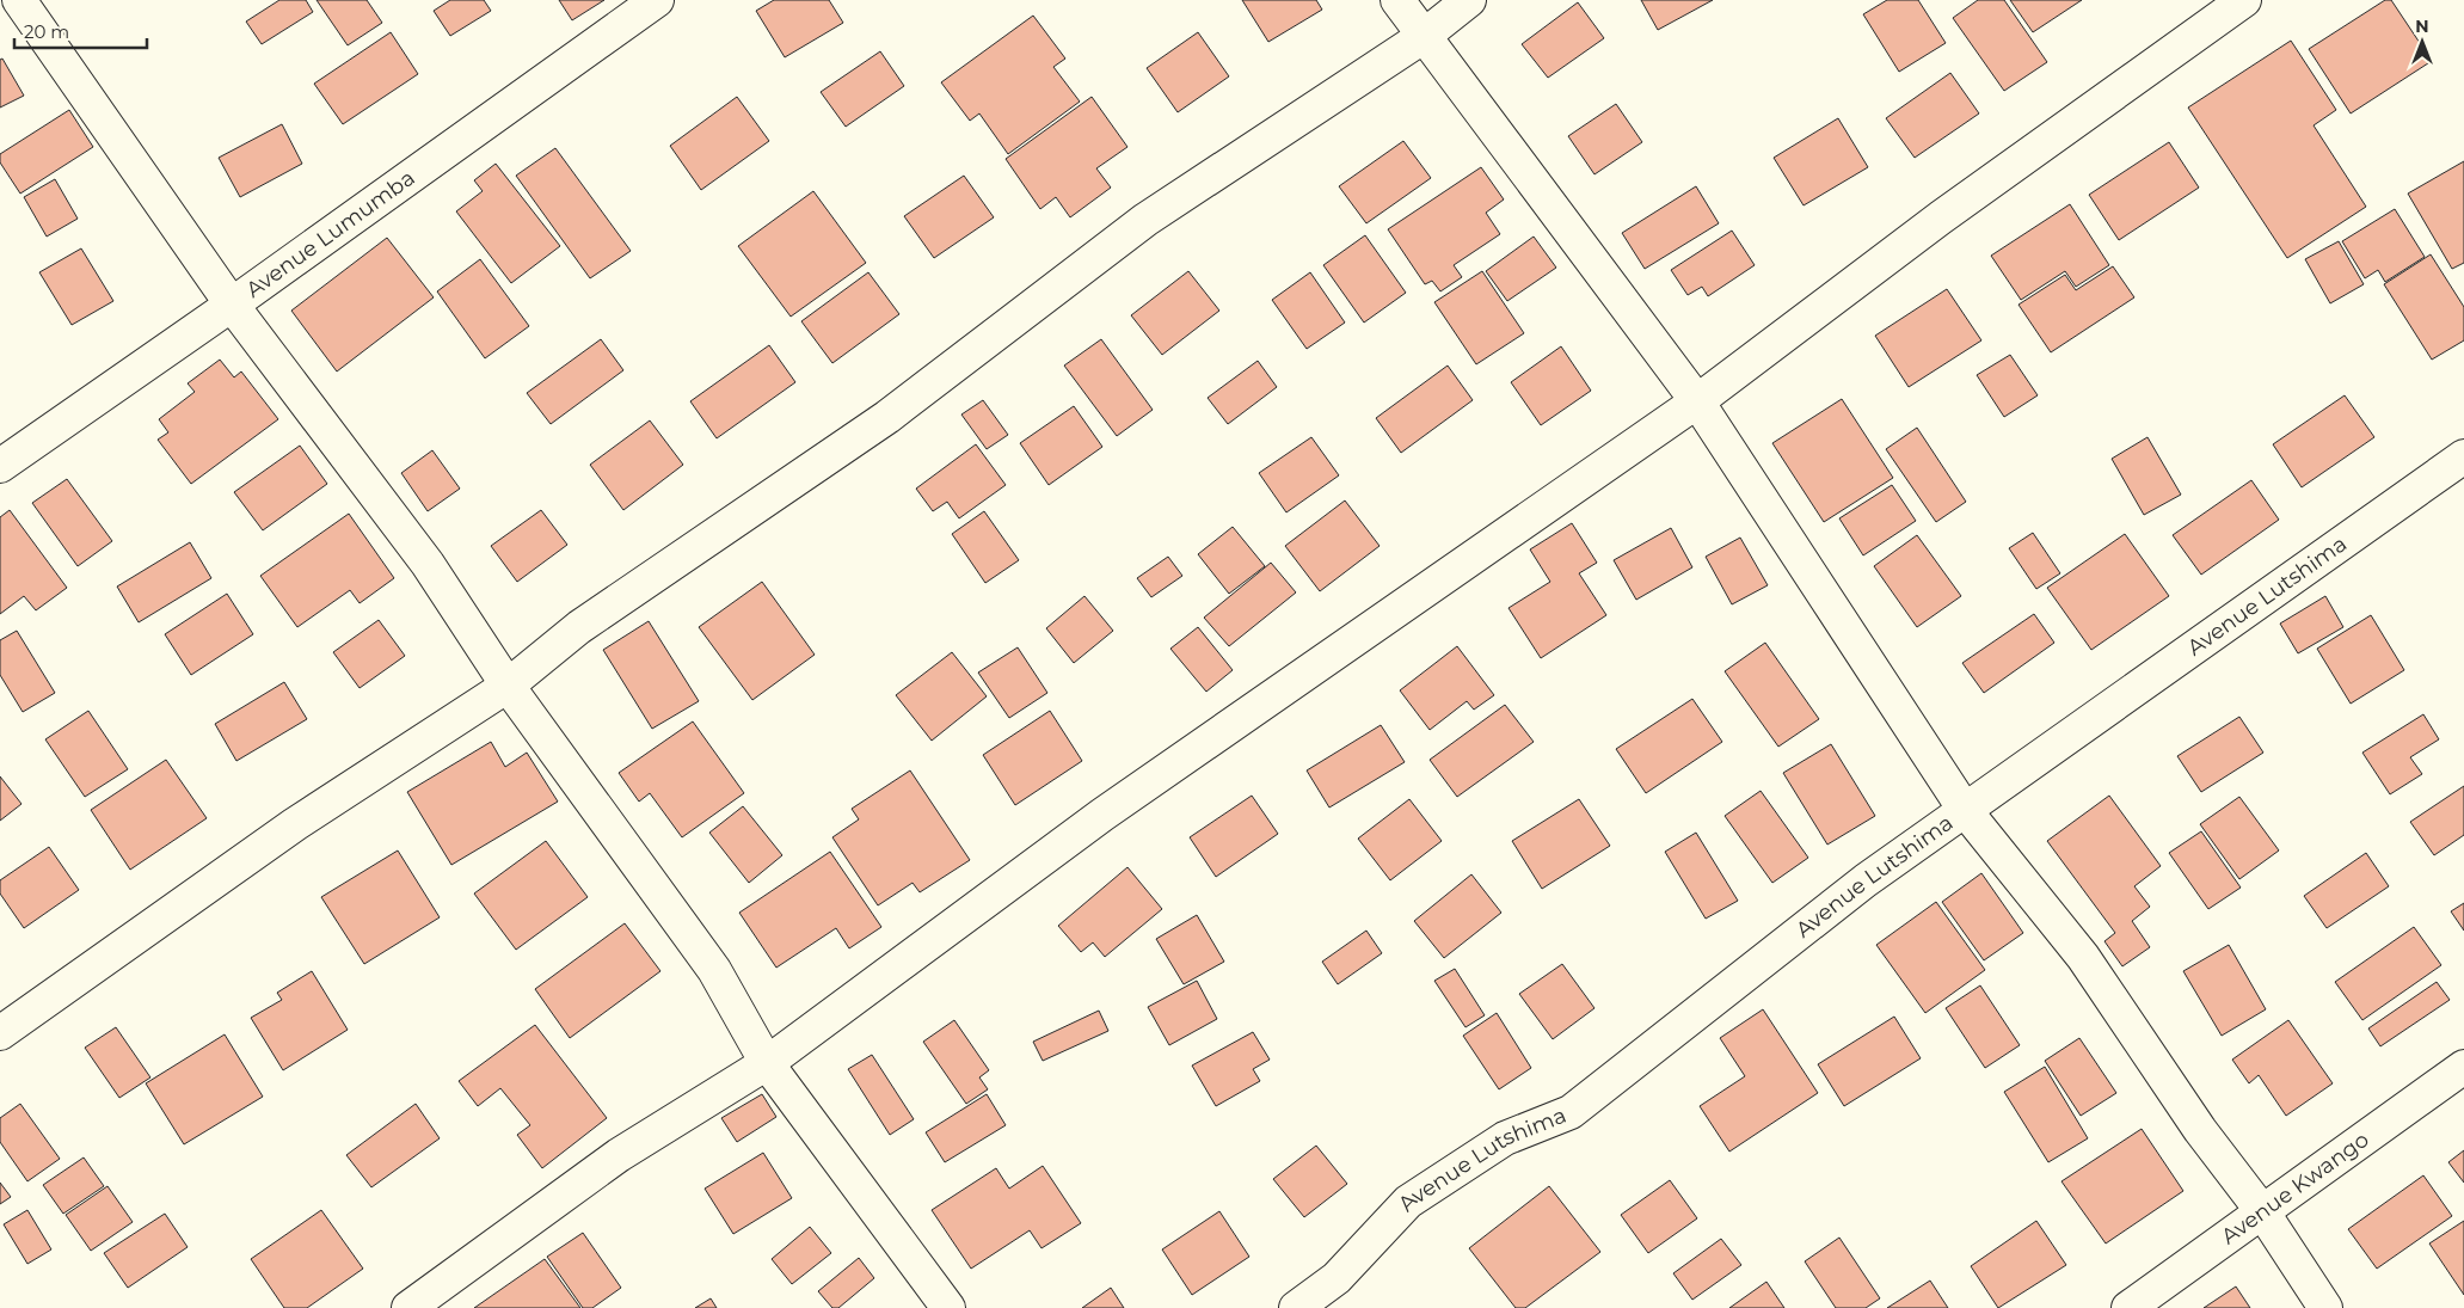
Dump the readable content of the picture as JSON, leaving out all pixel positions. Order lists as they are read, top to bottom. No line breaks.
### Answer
{"streets":{"street":["Avenue Lumumba","Avenue Lutshima","Avenue Kwango"]},"scale_bar":"20 m","north":"top"}
